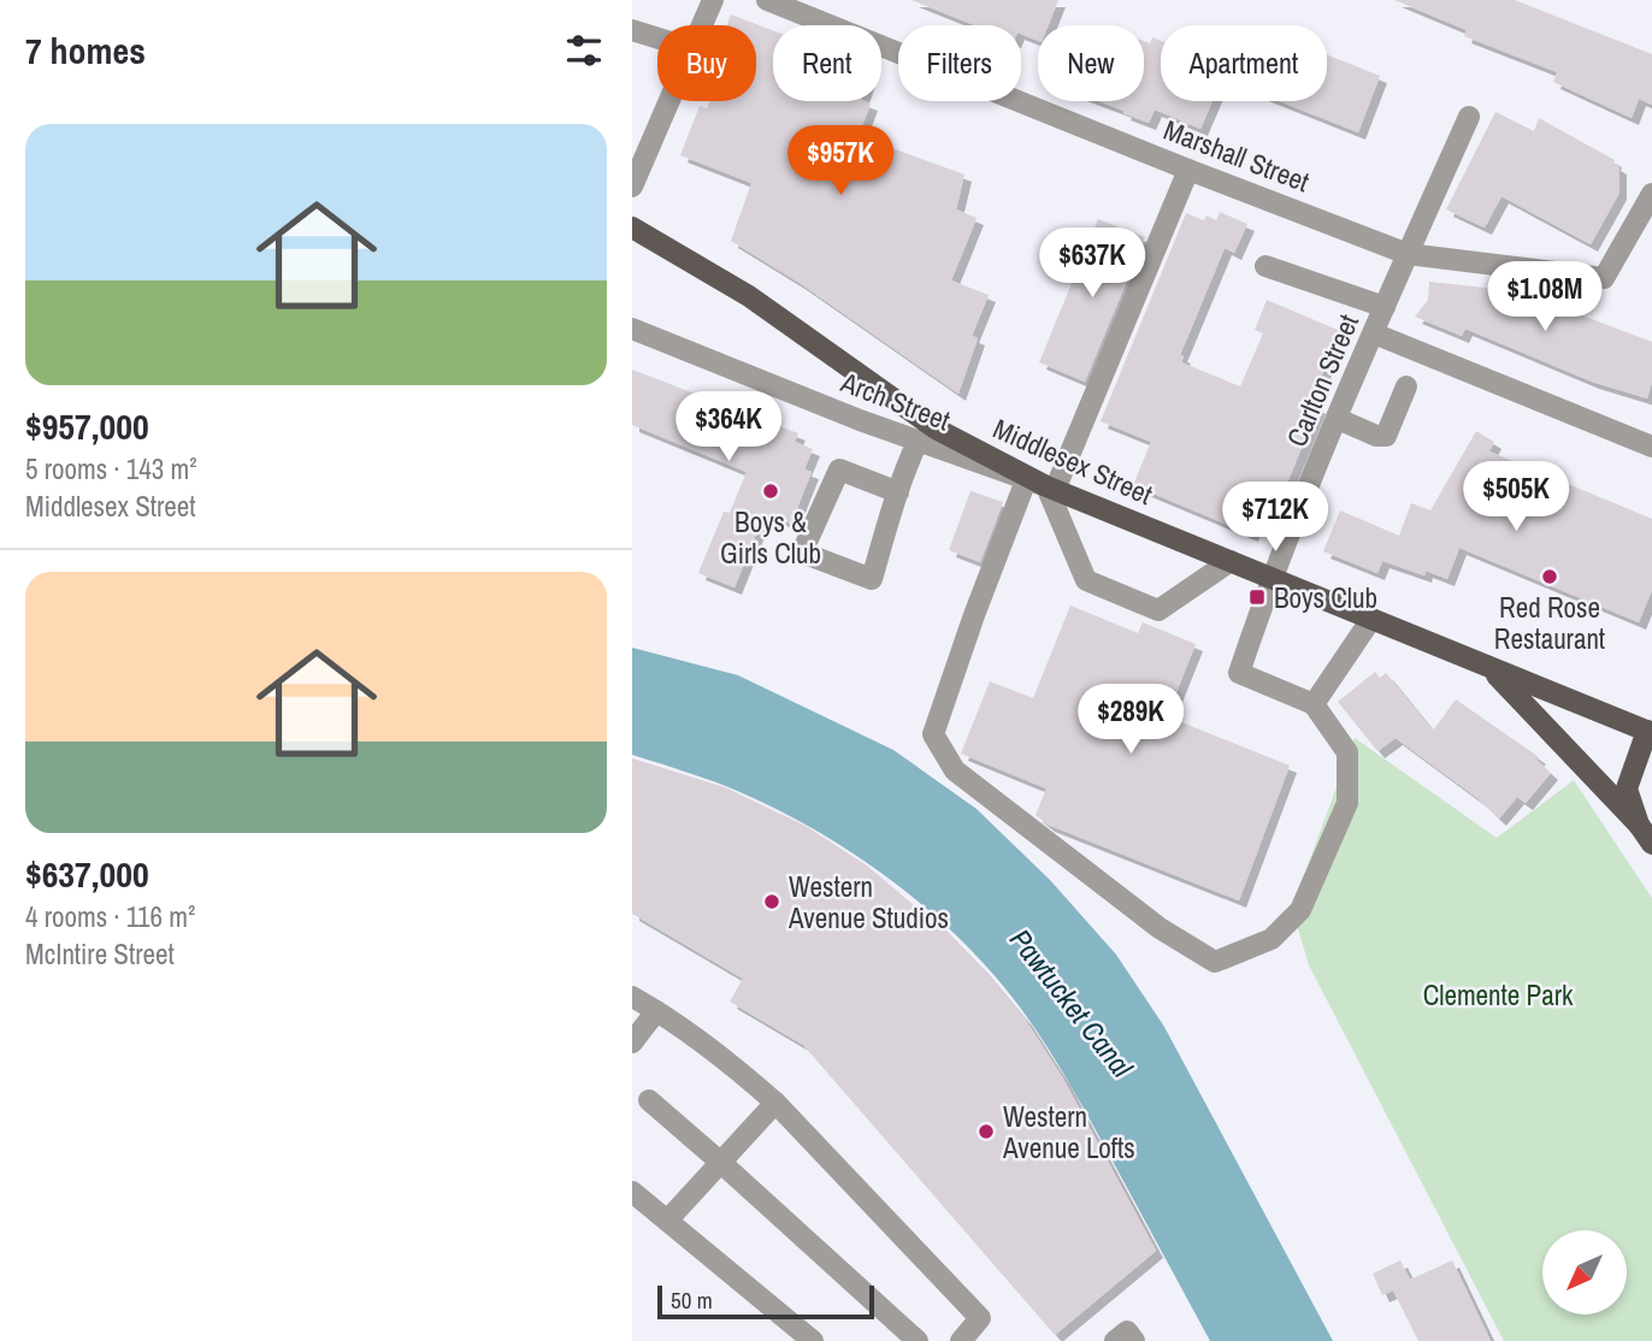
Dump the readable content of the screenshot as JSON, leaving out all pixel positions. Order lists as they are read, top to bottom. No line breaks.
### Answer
{"streets":{"main road":["Middlesex Street"],"street":["Marshall Street","Carlton Street","Arch Street"]},"crossings":[["Marshall Street","Carlton Street"],["Carlton Street","Middlesex Street"],["Arch Street","Middlesex Street"]],"water":["Pawtucket Canal"],"parks":["Clemente Park"],"places":{"other":["Boys & Girls Club","Red Rose Restaurant","Western Avenue Studios","Western Avenue Lofts"],"transit":["Boys Club"]},"scale_bar":"50 m","north":"bottom left","page":{"heading":"7 homes","chip":["Buy","Rent","Filters","New","Apartment"],"list":[{"name":"$957,000","note":"5 rooms · 143 m² · Middlesex Street"},{"name":"$637,000","note":"4 rooms · 116 m² · McIntire Street"}],"price":["$957K","$637K","$1.08M","$364K","$505K","$712K","$289K"],"scale":"50 m"}}
